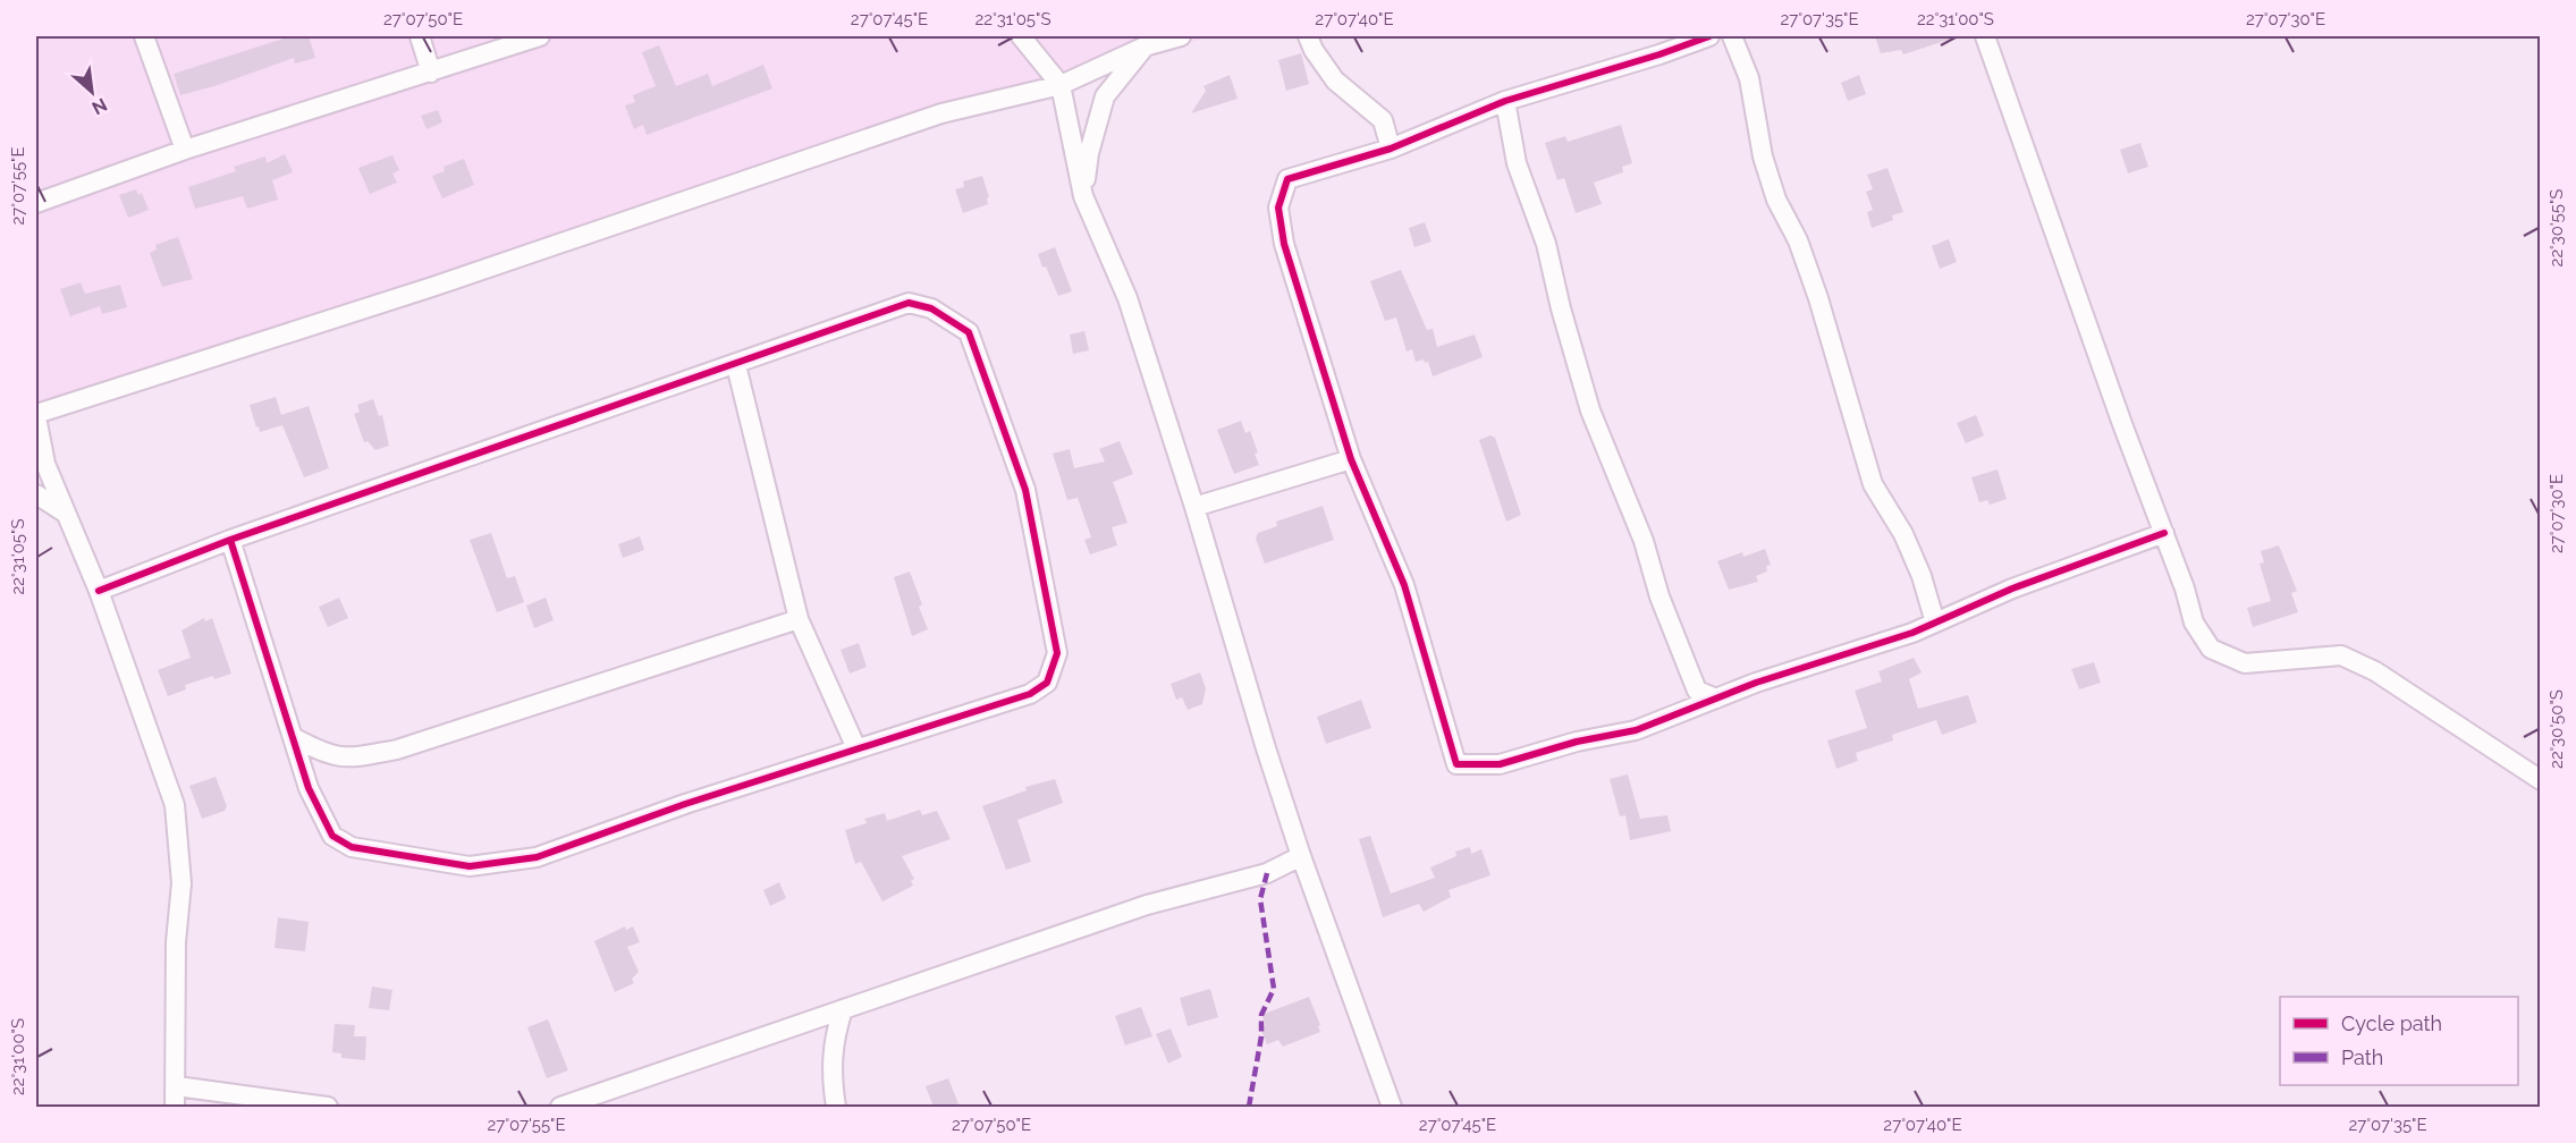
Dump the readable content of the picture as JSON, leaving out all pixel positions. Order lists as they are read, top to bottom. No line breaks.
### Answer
{"legend":["Cycle path","Path"],"north":"bottom right","coordinates":["27°07'50\"E","27°07'45\"E","22°31'05\"S","27°07'40\"E","27°07'35\"E","22°31'00\"S","27°07'30\"E","27°07'55\"E","22°30'55\"S","22°30'50\"S"]}
